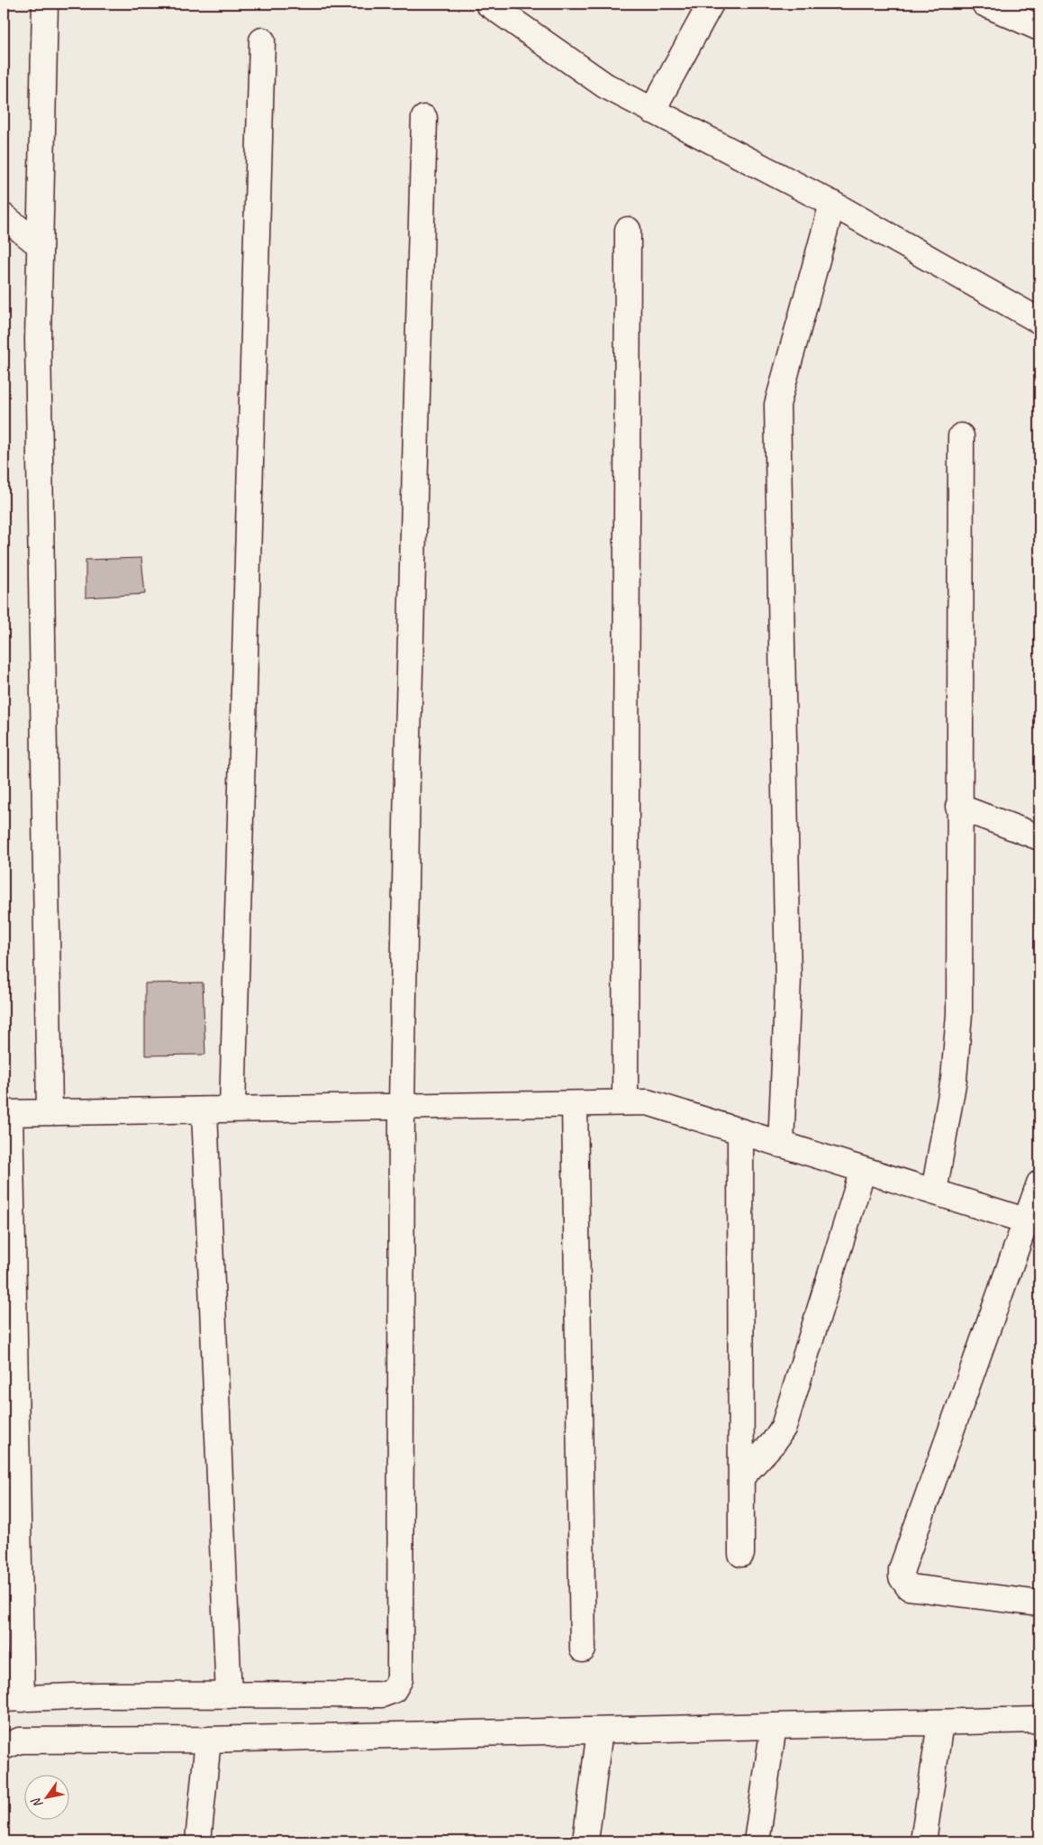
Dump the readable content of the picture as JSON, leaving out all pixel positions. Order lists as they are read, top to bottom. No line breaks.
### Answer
{"north":"bottom left"}
